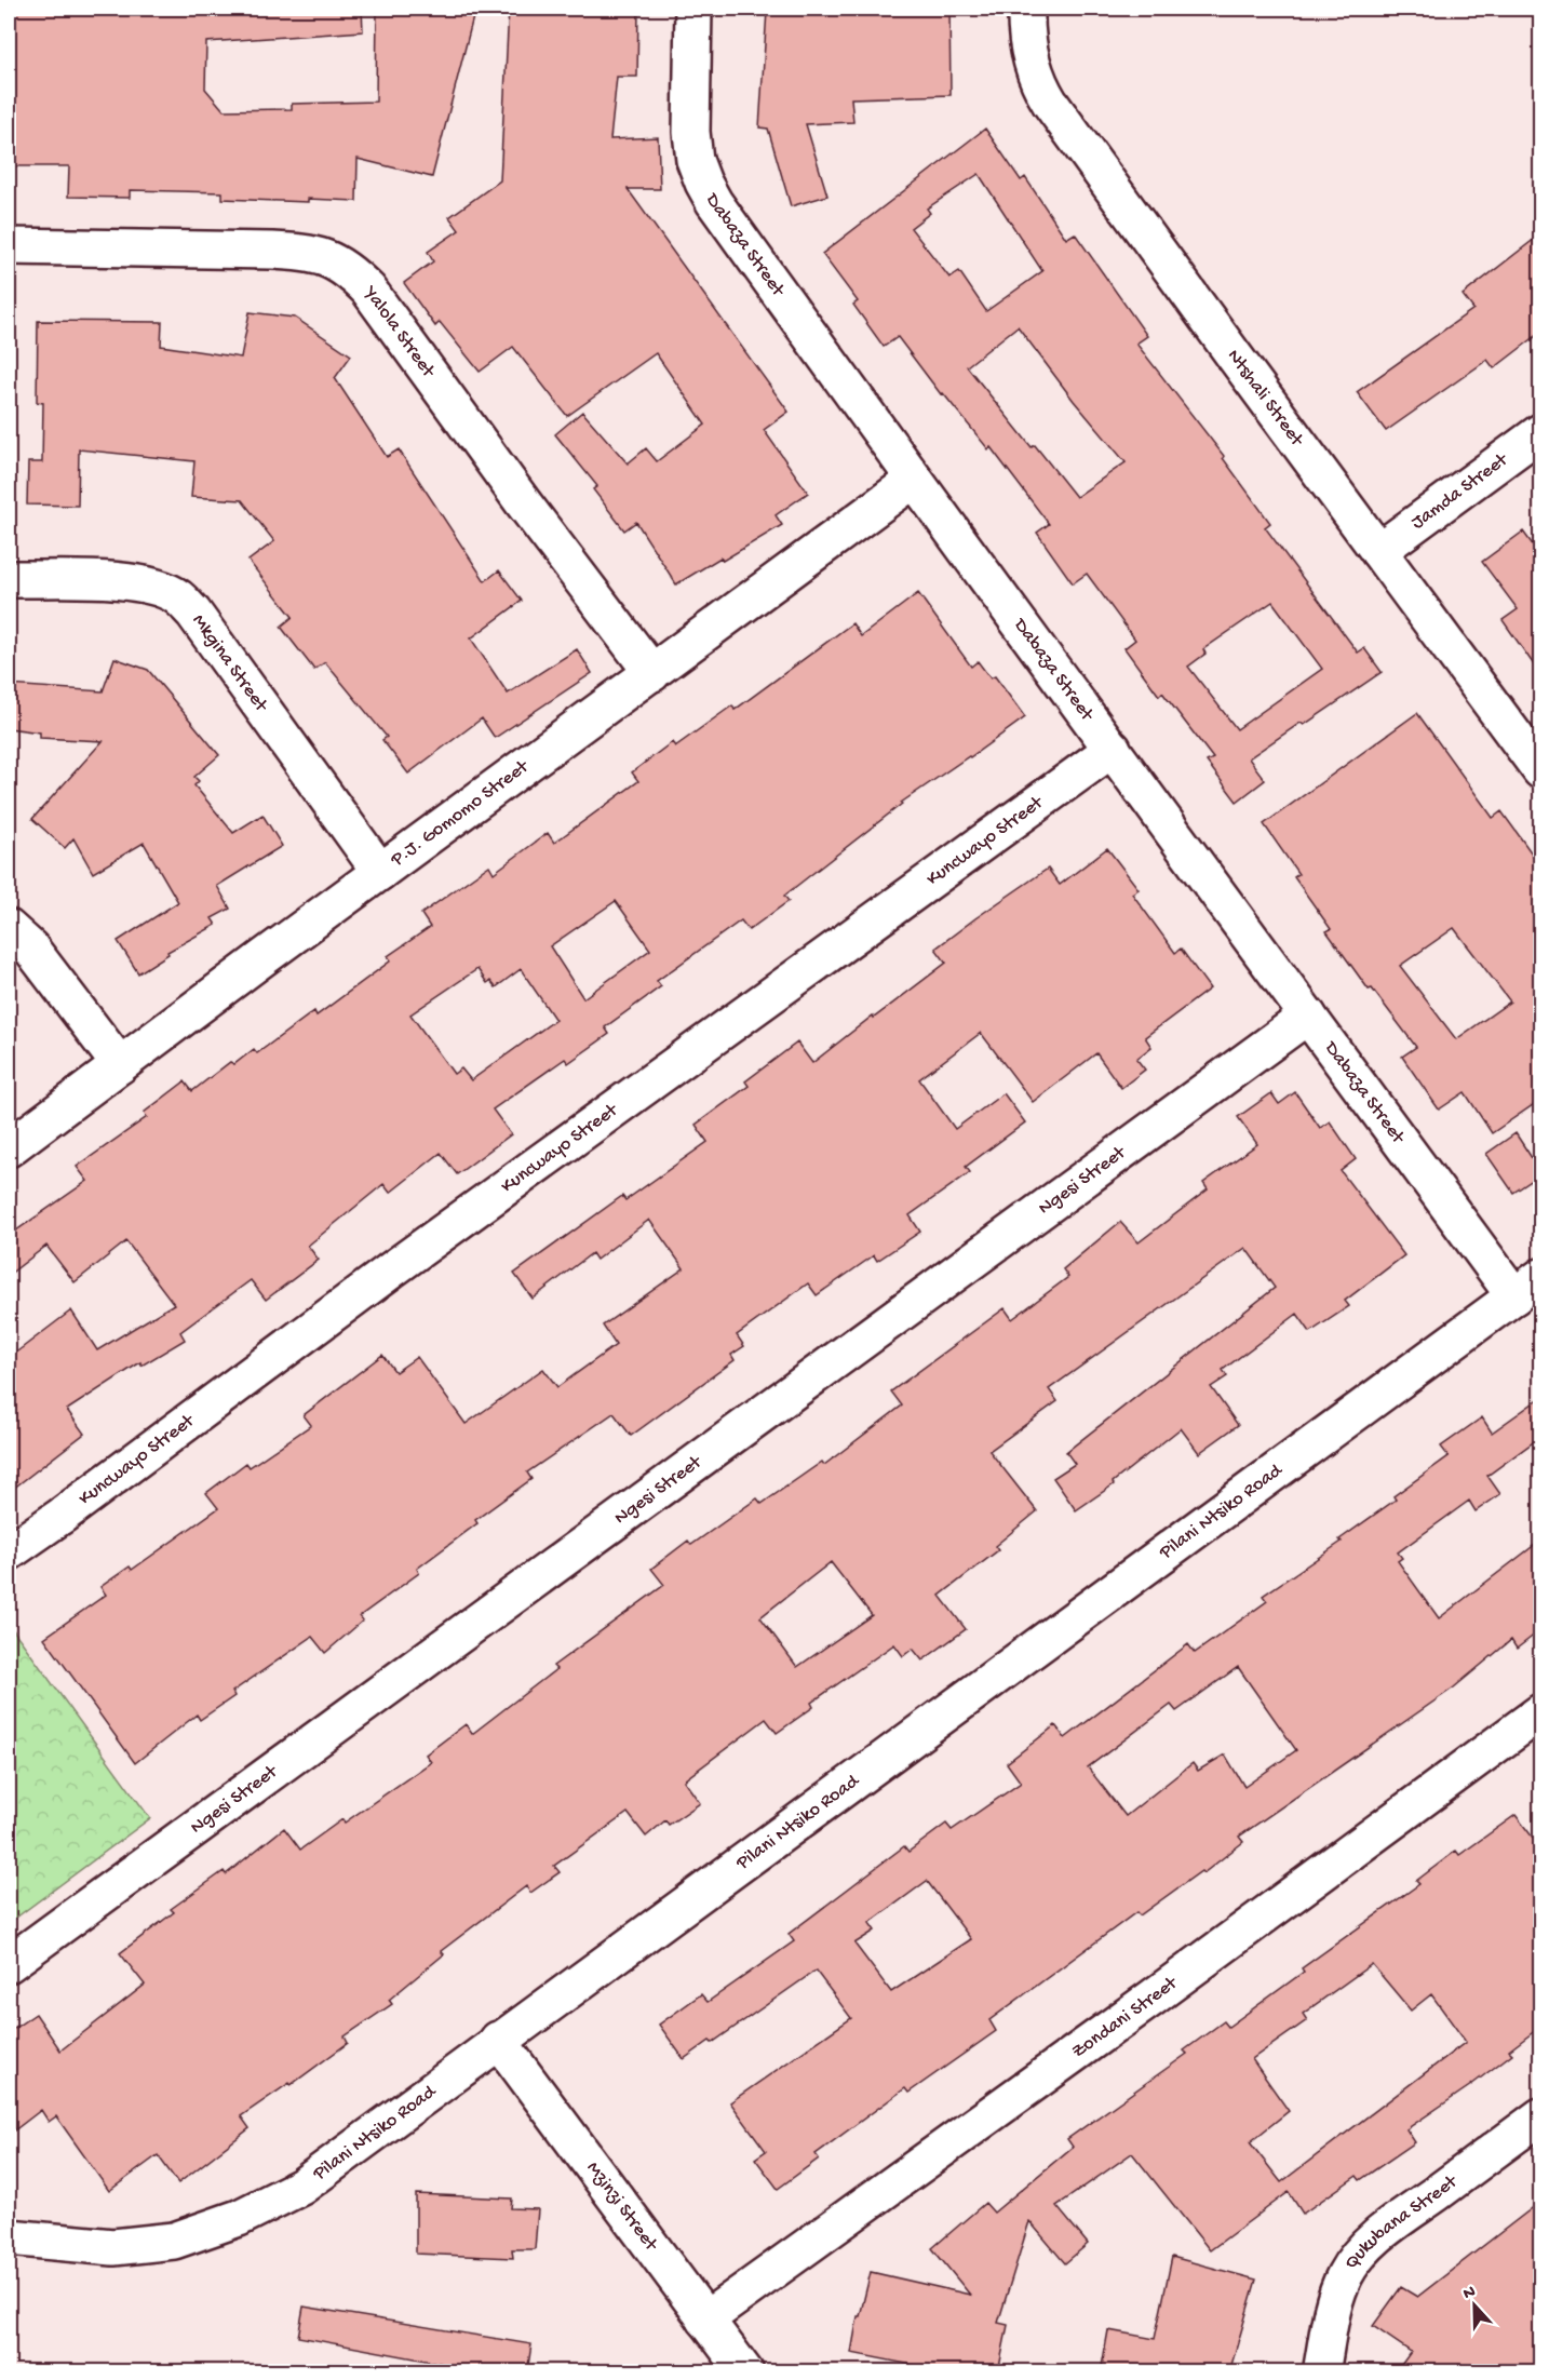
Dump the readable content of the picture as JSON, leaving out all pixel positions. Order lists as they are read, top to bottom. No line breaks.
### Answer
{"streets":{"street":["Dabaza Street","Yalola Street","Ntshali Street","Jamda Street","Mkgina Street","P.J. Gomomo Street","Kuncwayo Street","Ngesi Street","Pilani Ntsiko Road","Zondani Street","Mzinzi Street","Qukubana Street"]},"crossings":[["Dabaza Street","P.J. Gomomo Street"],["Dabaza Street","Kuncwayo Street"],["Dabaza Street","Ngesi Street"],["Dabaza Street","Pilani Ntsiko Road"],["Yalola Street","P.J. Gomomo Street"],["Ntshali Street","Jamda Street"],["Mkgina Street","P.J. Gomomo Street"],["Pilani Ntsiko Road","Mzinzi Street"],["Zondani Street","Mzinzi Street"]],"north":"top"}
